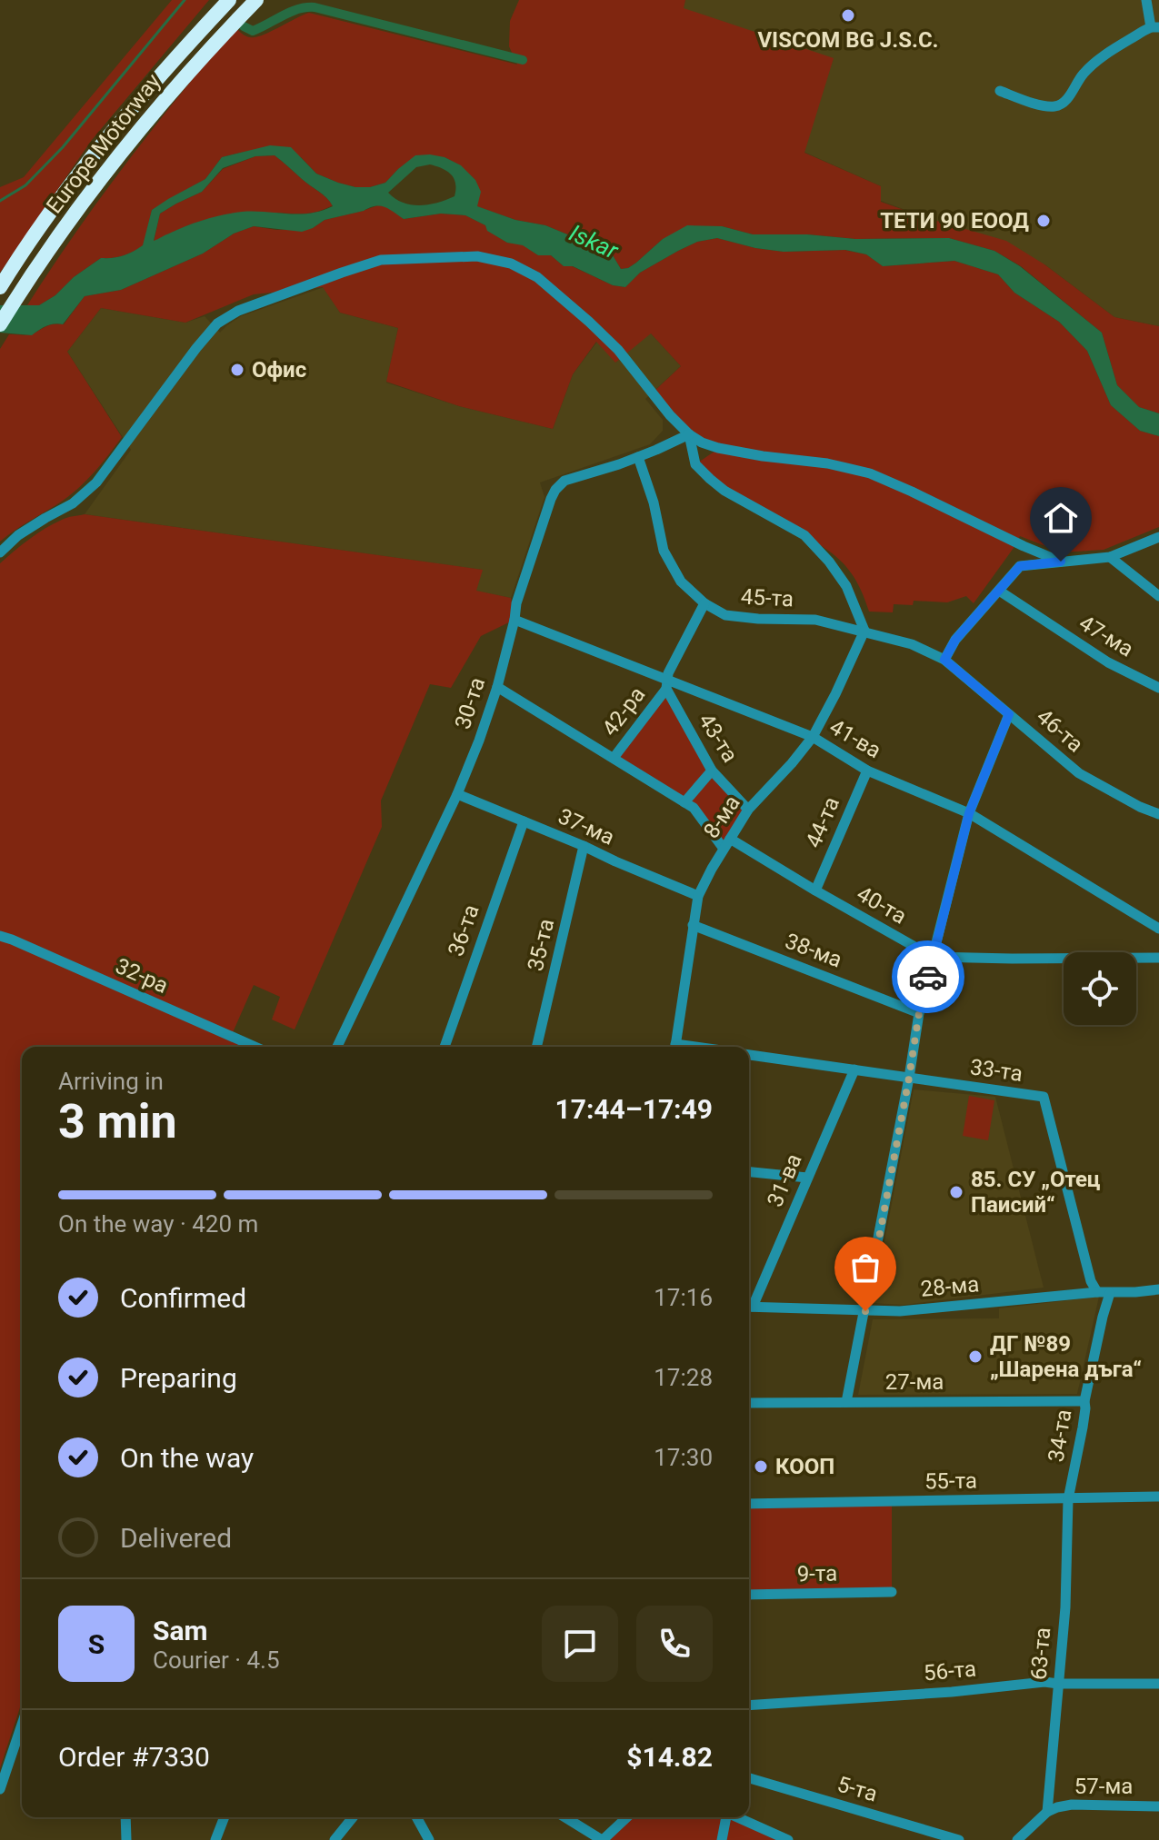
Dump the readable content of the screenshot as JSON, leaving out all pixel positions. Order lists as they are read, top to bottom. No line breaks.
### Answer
{"streets":{"highway":["Europe Motorway"],"street":["45-та","47-ма","30-та","42-ра","46-та","43-та","41-ва","8-ма","44-та","37-ма","40-та","36-та","35-та","38-ма","32-ра","33-та","31-ва","28-ма","27-ма","34-та","55-та","9-та","63-та","56-та","57-ма","5-та"]},"crossings":[["45-та","30-та"],["45-та","42-ра"],["45-та","46-та"],["45-та","8-ма"],["30-та","41-ва"],["30-та","37-ма"],["30-та","40-та"],["42-ра","43-та"],["42-ра","41-ва"],["42-ра","40-та"],["46-та","8-ма"],["43-та","41-ва"],["43-та","8-ма"],["41-ва","8-ма"],["41-ва","44-та"],["8-ма","37-ма"],["8-ма","40-та"],["8-ма","38-ма"],["44-та","40-та"],["37-ма","36-та"],["37-ма","35-та"],["33-та","31-ва"],["33-та","28-ма"],["28-ма","34-та"],["27-ма","34-та"],["34-та","55-та"],["34-та","63-та"],["55-та","63-та"],["63-та","56-та"],["63-та","57-ма"]],"water":["Iskar"],"places":["VISCOM BG J.S.C.","ТЕТИ 90 ЕООД","Офис","85. СУ „Отец Паисий“","ДГ №89 „Шарена дъга“","КООП"],"page":{"heading":["3 min","Arriving in","17:44–17:49"],"panel":["Sam","Courier · 4.5","Order #7330","$14.82"],"bar":"On the way · 420 m","list":[["Confirmed","17:16"],["Preparing","17:28"],["On the way","17:30"],"Delivered"],"round":"S"}}
